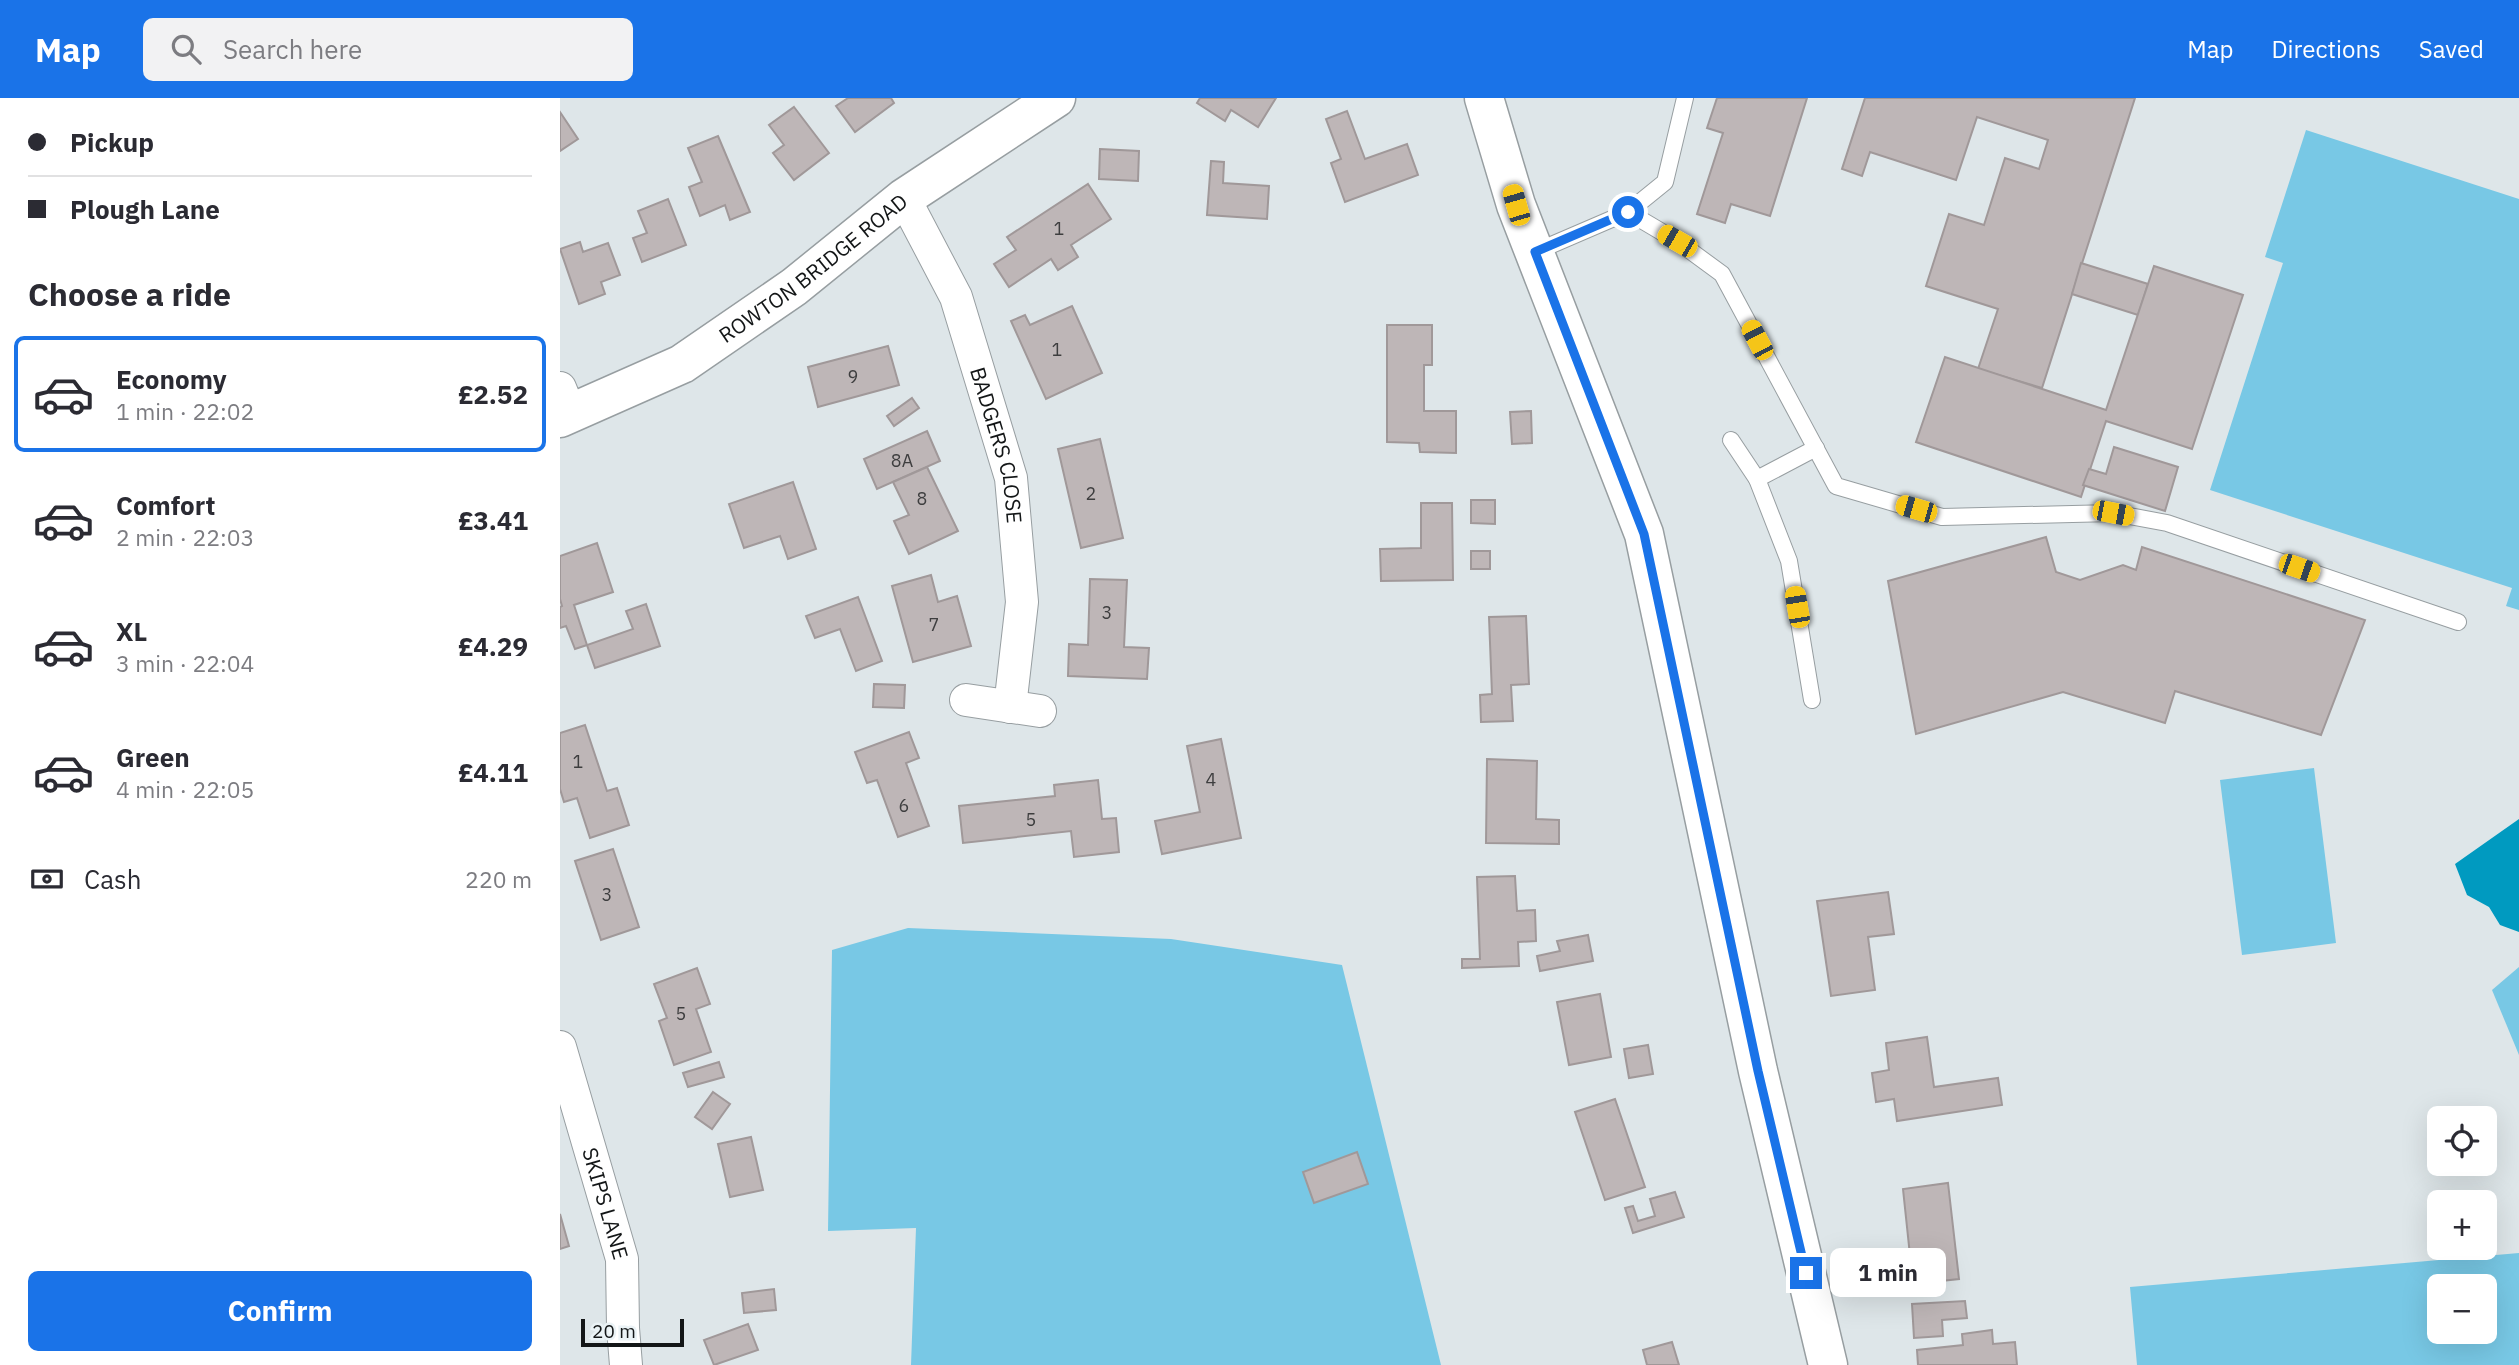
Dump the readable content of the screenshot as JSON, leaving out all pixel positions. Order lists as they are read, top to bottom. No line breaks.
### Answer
{"streets":{"street":["ROWTON BRIDGE ROAD","BADGERS CLOSE","SKIPS LANE"]},"crossings":[["ROWTON BRIDGE ROAD","BADGERS CLOSE"]],"house_numbers":["1","1","9","8A","2","8","3","7","1","4","6","5","3","5"],"scale_bar":"20 m","page":{"header":"Map","search":"Search here","nav":["Map","Directions","Saved"],"banner":["Pickup","Plough Lane"],"heading":"Choose a ride","list":[{"name":"Economy","note":"1 min · 22:02","value":"£2.52"},{"name":"Comfort","note":"2 min · 22:03","value":"£3.41"},{"name":"XL","note":"3 min · 22:04","value":"£4.29"},{"name":"Green","note":"4 min · 22:05","value":"£4.11"}],"pay":["Cash","220 m"],"map_buttons":["+","−"],"bubble":"1 min","buttons":"Confirm","scale":"20 m"}}
